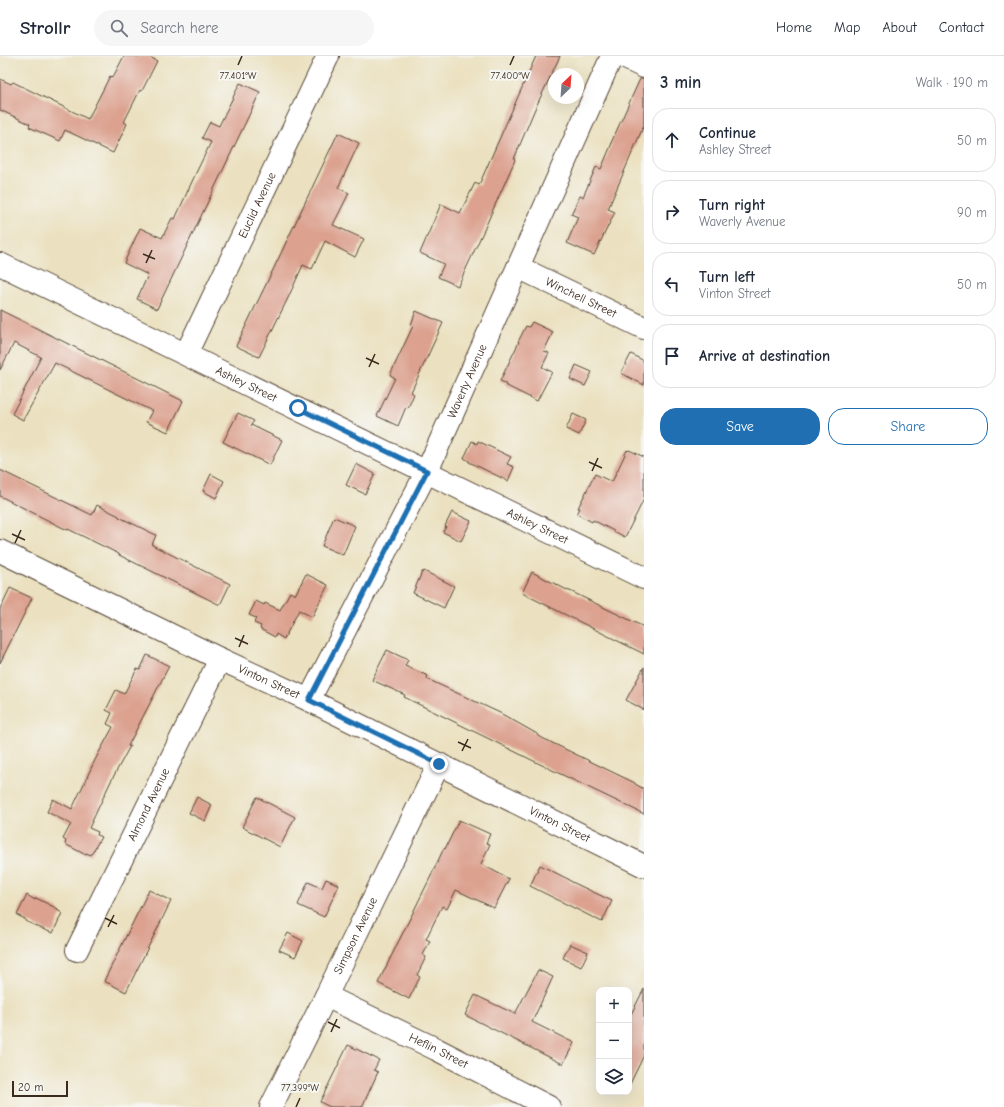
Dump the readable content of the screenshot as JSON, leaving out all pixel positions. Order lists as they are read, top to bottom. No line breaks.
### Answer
{"streets":{"street":["Euclid Avenue","Winchell Street","Waverly Avenue","Ashley Street","Vinton Street","Almond Avenue","Simpson Avenue","Heflin Street"]},"crossings":[["Euclid Avenue","Ashley Street"],["Winchell Street","Waverly Avenue"],["Waverly Avenue","Ashley Street"],["Waverly Avenue","Vinton Street"],["Vinton Street","Almond Avenue"],["Vinton Street","Simpson Avenue"],["Simpson Avenue","Heflin Street"]],"scale_bar":"20 m","north":"top right","page":{"header":"Strollr","search":"Search here","nav":["Home","Map","About","Contact"],"heading":["3 min","Walk · 190 m"],"list":[["Continue","Ashley Street","50 m"],["Turn right","Waverly Avenue","90 m"],["Turn left","Vinton Street","50 m"],"Arrive at destination"],"buttons":["Save","Share"],"map_buttons":["+","−"],"scale":"20 m"},"coordinates":["77.401°W","77.400°W","77.399°W"]}
